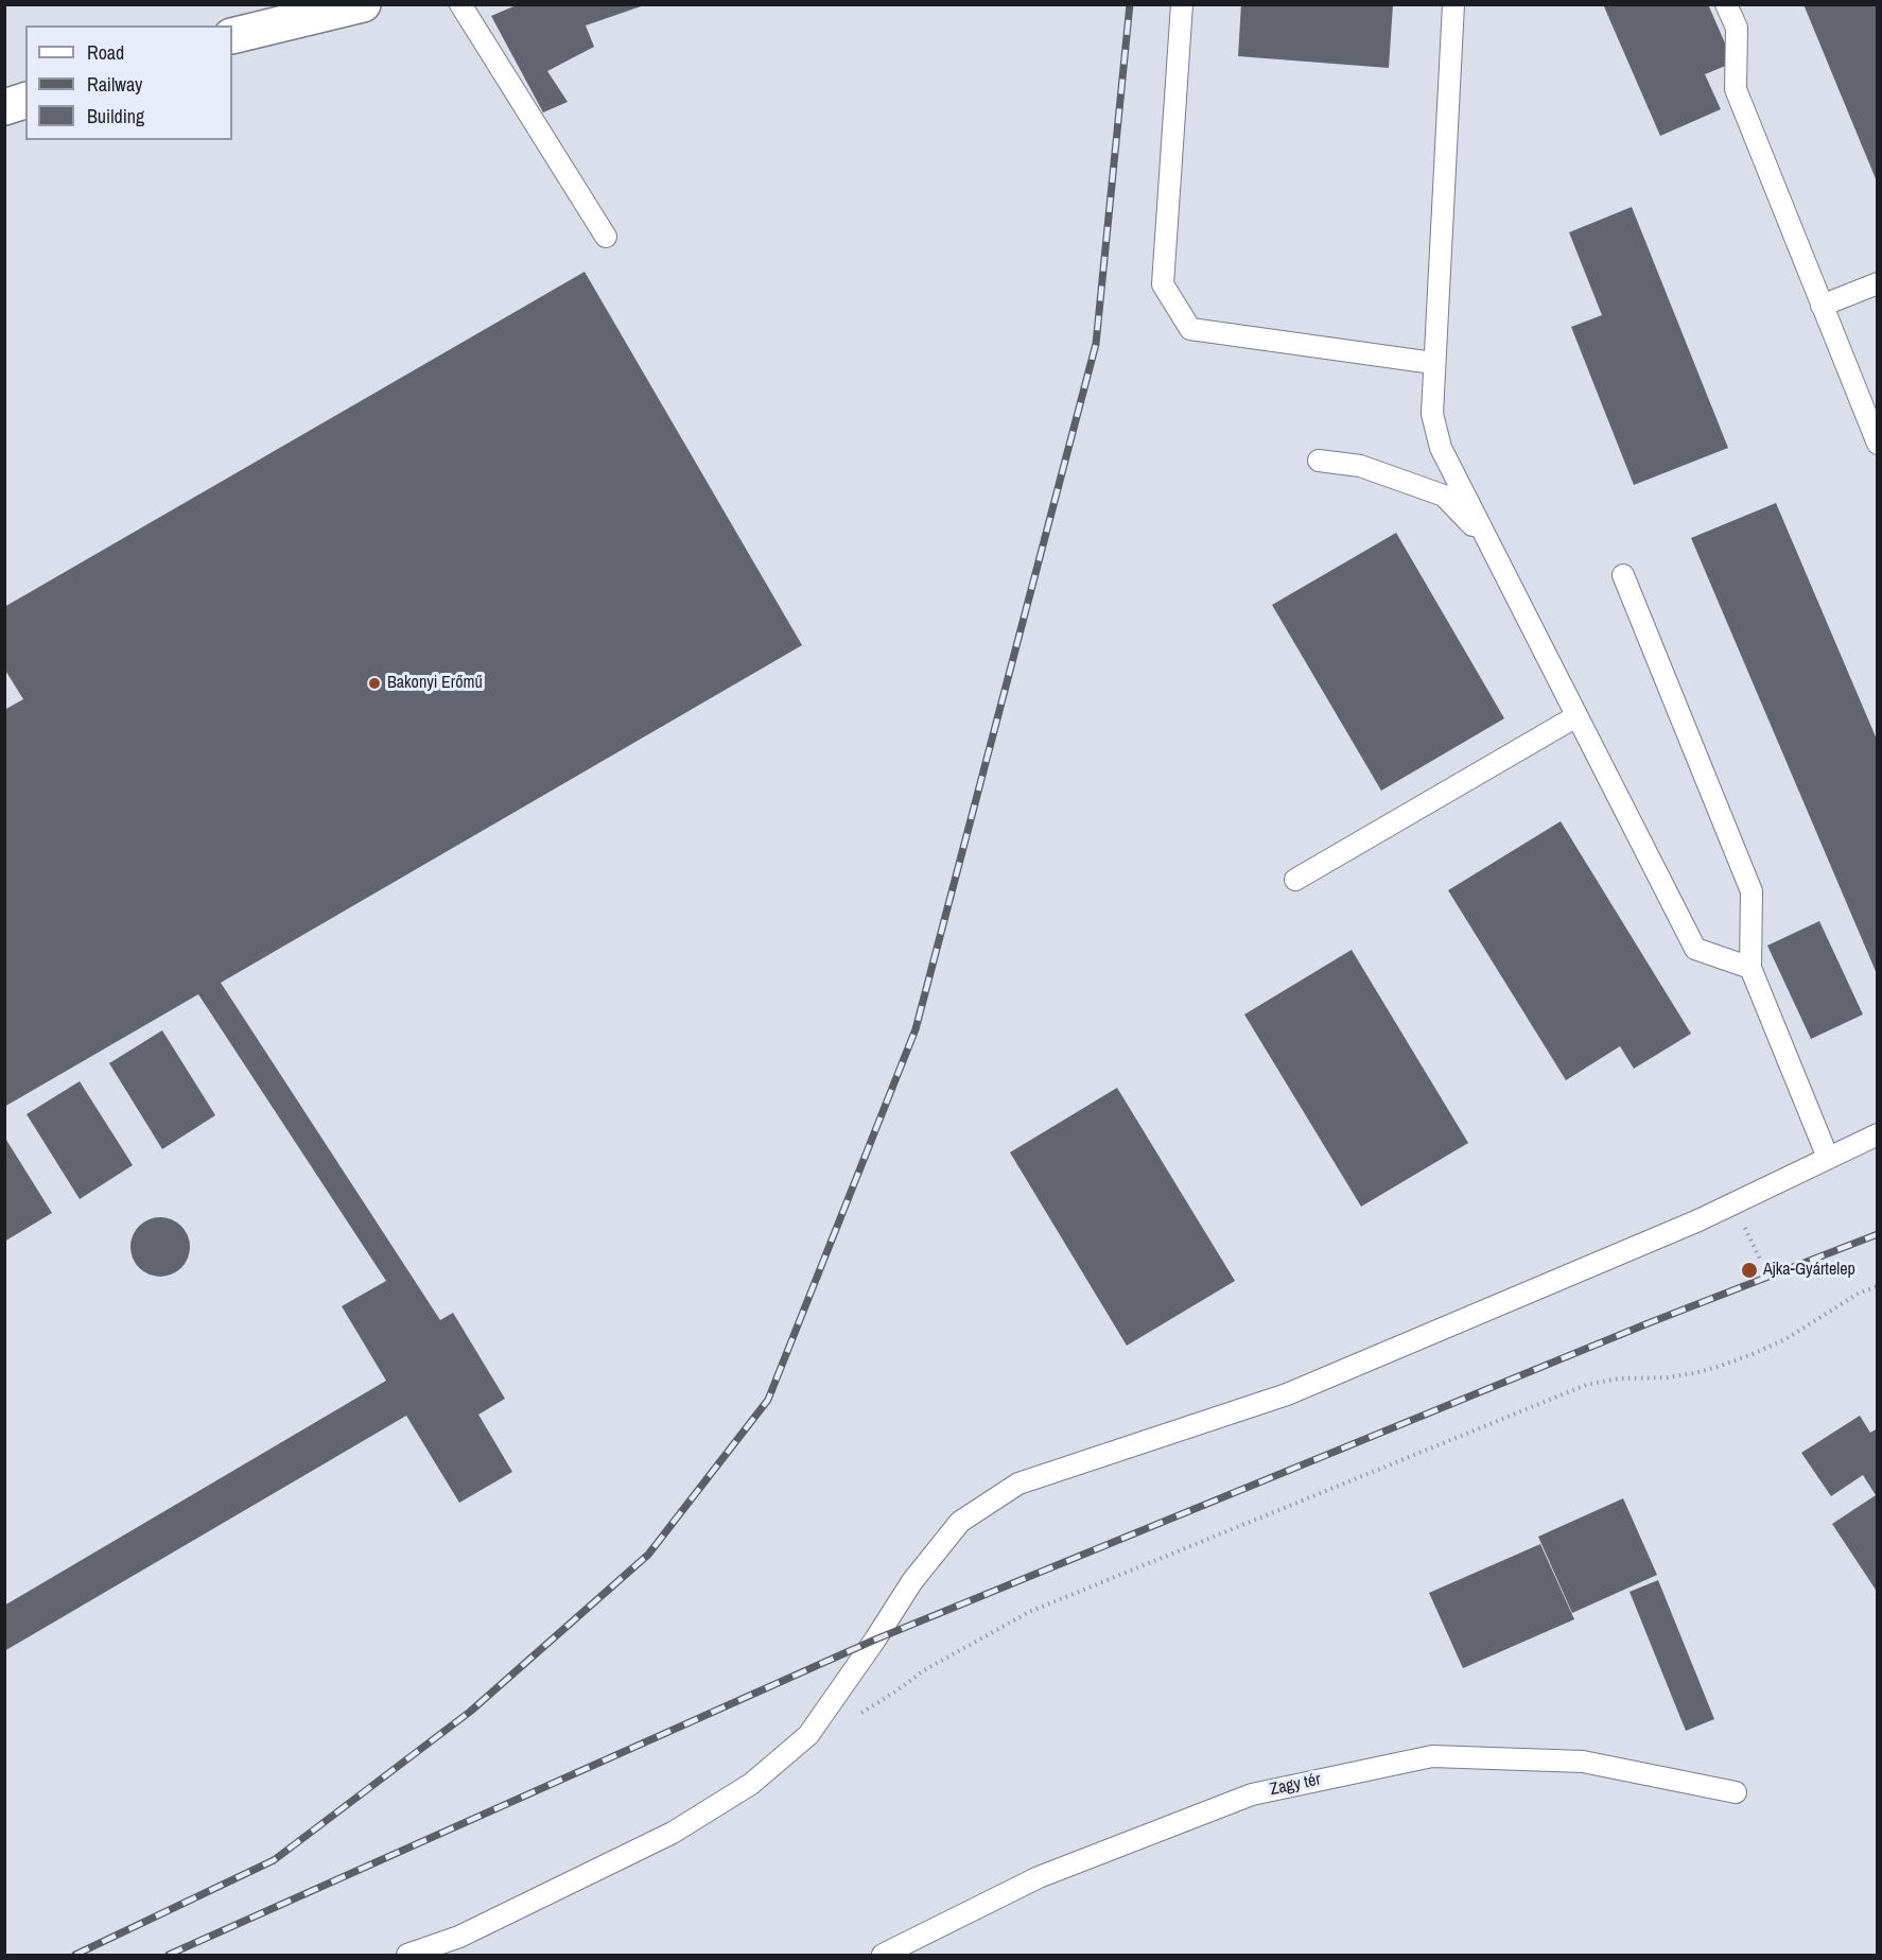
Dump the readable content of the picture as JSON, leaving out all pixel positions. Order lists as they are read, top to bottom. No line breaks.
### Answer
{"streets":{"lane":["Zagy tér"]},"places":["Bakonyi Erőmű","Ajka-Gyártelep"],"legend":["Road","Railway","Building"]}
